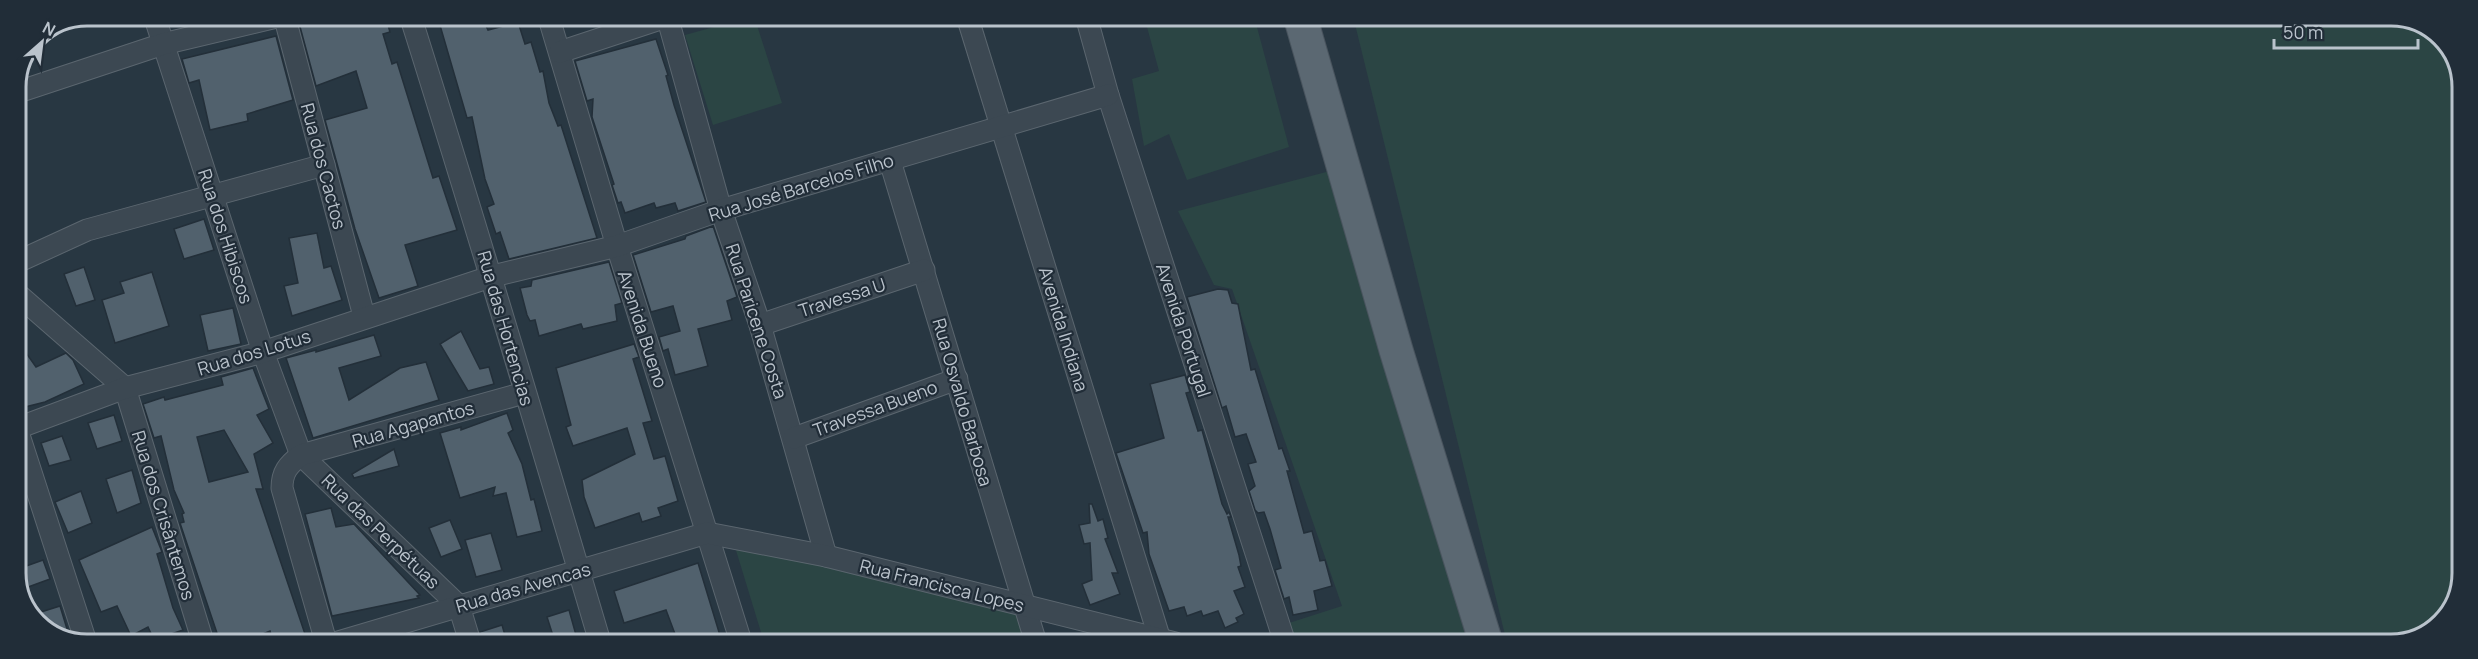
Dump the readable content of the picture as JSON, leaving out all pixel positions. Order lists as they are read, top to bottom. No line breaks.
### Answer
{"streets":{"street":["Rua dos Cactos","Rua José Barcelos Filho","Rua dos Hibiscos","Travessa U","Rua Paricene Costa","Rua das Hortencias","Avenida Bueno","Avenida Indiana","Avenida Portugal","Rua dos Lotus","Rua Osvaldo Barbosa","Travessa Bueno","Rua Agapantos","Rua dos Crisântemos","Rua das Perpétuas","Rua Francisca Lopes","Rua das Avencas"]},"crossings":[["Rua dos Cactos","Rua dos Lotus"],["Rua José Barcelos Filho","Rua Paricene Costa"],["Rua José Barcelos Filho","Rua das Hortencias"],["Rua José Barcelos Filho","Avenida Bueno"],["Rua José Barcelos Filho","Avenida Indiana"],["Rua José Barcelos Filho","Avenida Portugal"],["Rua José Barcelos Filho","Rua dos Lotus"],["Rua José Barcelos Filho","Rua Osvaldo Barbosa"],["Rua dos Hibiscos","Rua dos Lotus"],["Rua dos Hibiscos","Rua Agapantos"],["Rua dos Hibiscos","Rua das Perpétuas"],["Travessa U","Rua Paricene Costa"],["Travessa U","Rua Osvaldo Barbosa"],["Rua Paricene Costa","Travessa Bueno"],["Rua Paricene Costa","Rua Francisca Lopes"],["Rua das Hortencias","Rua dos Lotus"],["Rua das Hortencias","Rua Agapantos"],["Rua das Hortencias","Rua das Avencas"],["Avenida Bueno","Rua Francisca Lopes"],["Avenida Bueno","Rua das Avencas"],["Rua dos Lotus","Rua dos Crisântemos"],["Rua Osvaldo Barbosa","Travessa Bueno"],["Rua Osvaldo Barbosa","Rua Francisca Lopes"],["Rua Agapantos","Rua das Perpétuas"],["Rua das Perpétuas","Rua das Avencas"],["Rua Francisca Lopes","Rua das Avencas"]],"scale_bar":"50 m","north":"top right"}
